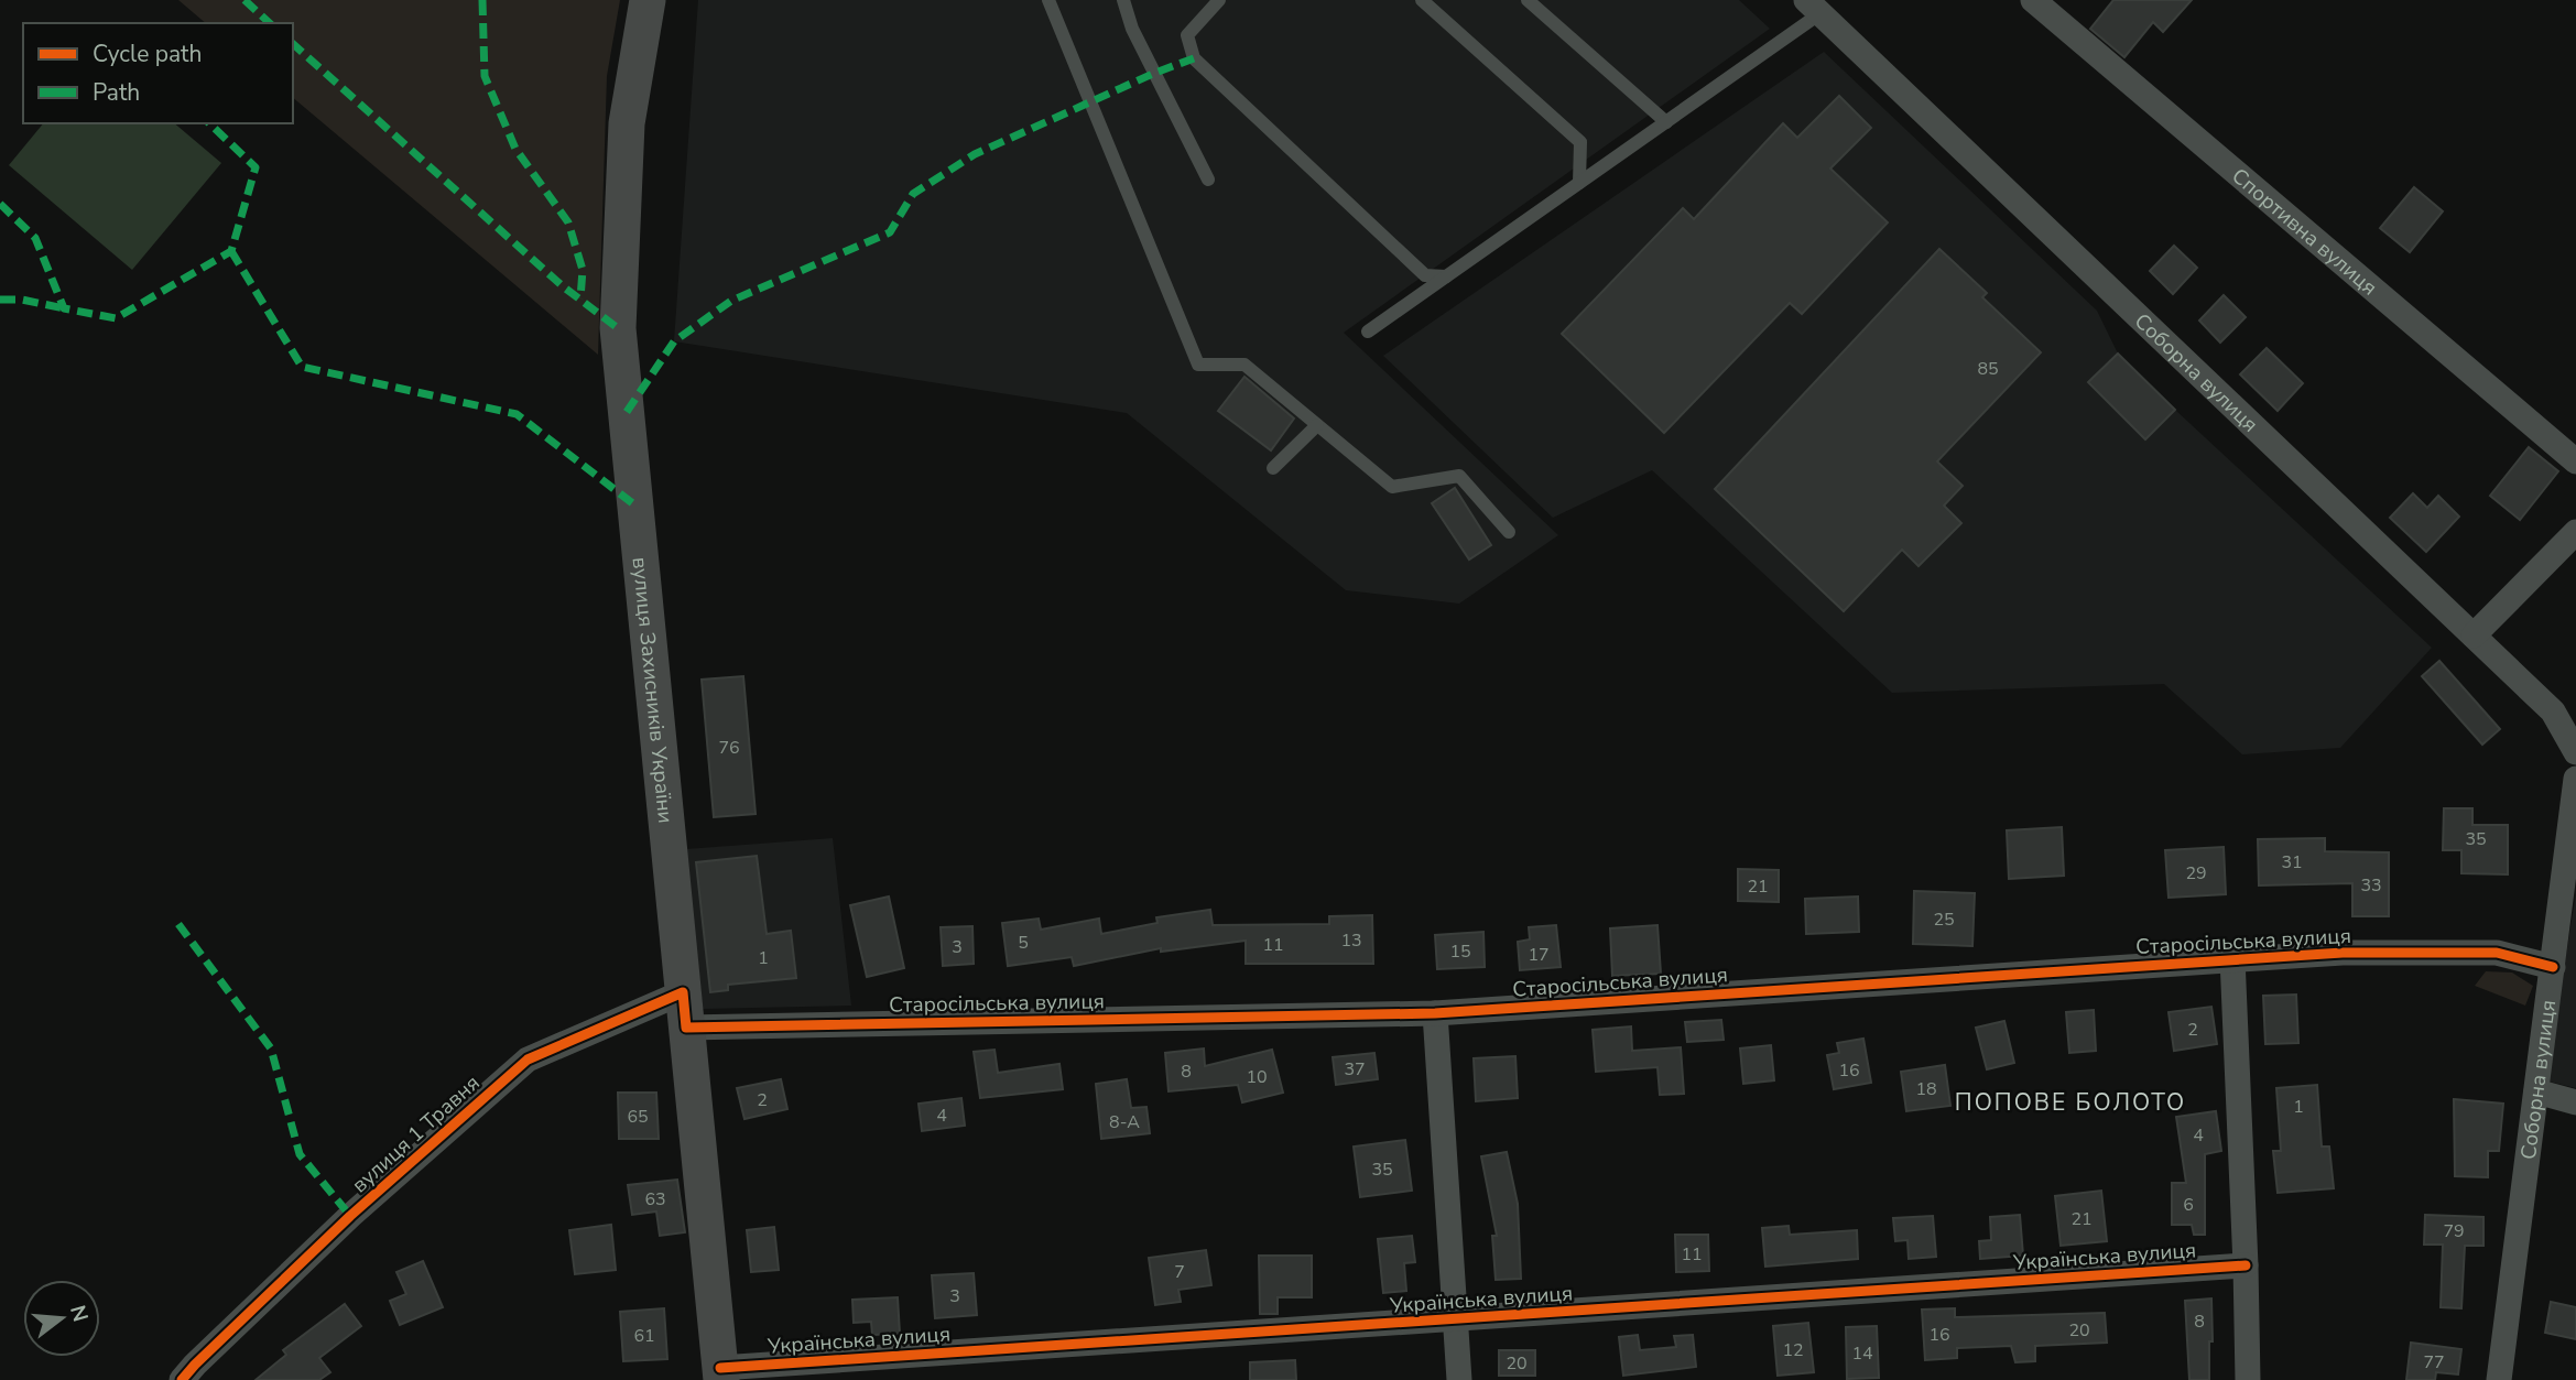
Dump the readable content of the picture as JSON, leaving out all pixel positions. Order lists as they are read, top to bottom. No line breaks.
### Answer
{"streets":{"street":["Спортивна вулиця","Соборна вулиця","вулиця Захисників України","Старосільська вулиця","вулиця 1 Травня","Українська вулиця"]},"crossings":[["Соборна вулиця","Старосільська вулиця"],["вулиця Захисників України","вулиця 1 Травня"]],"districts":["ПОПОВЕ БОЛОТО"],"house_numbers":["85","76","35","31","29","33","21","25","13","5","11","3","15","17","1","2","37","16","8","10","18","2","1","4","65","8-А","4","35","63","6","21","79","11","7","3","8","20","16","61","12","14","77","20"],"legend":["Cycle path","Path"],"north":"right"}
